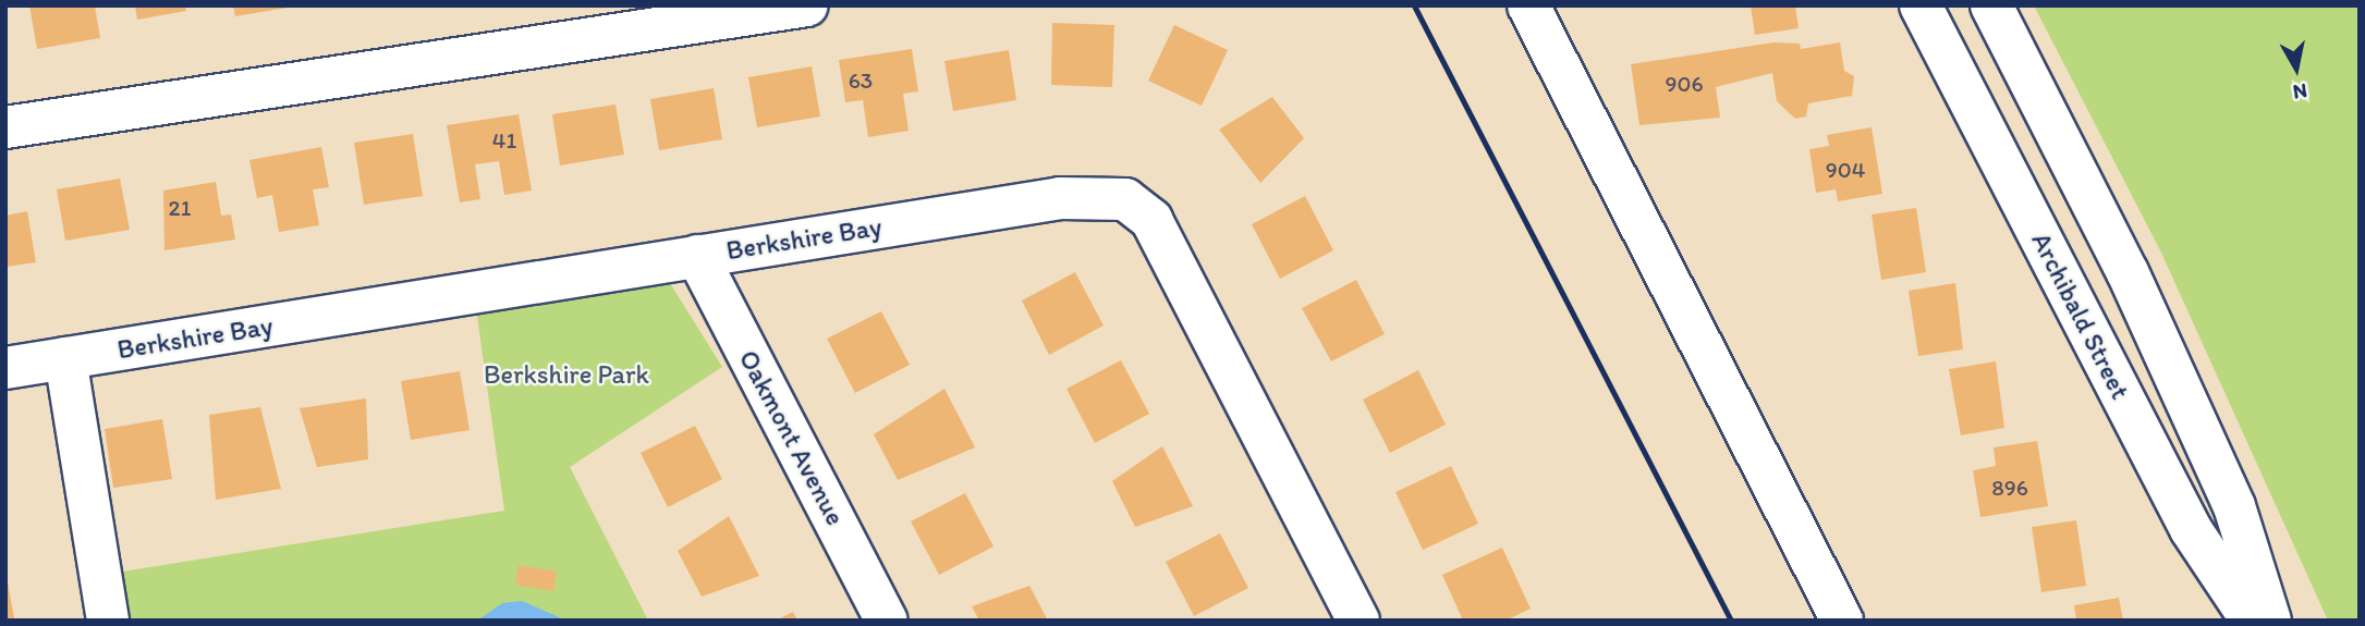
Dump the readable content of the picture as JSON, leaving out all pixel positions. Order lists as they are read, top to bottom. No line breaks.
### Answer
{"streets":{"street":["Berkshire Bay","Archibald Street","Oakmont Avenue"]},"crossings":[["Berkshire Bay","Oakmont Avenue"]],"parks":["Berkshire Park"],"house_numbers":["63","906","41","904","21","896"],"north":"bottom"}
